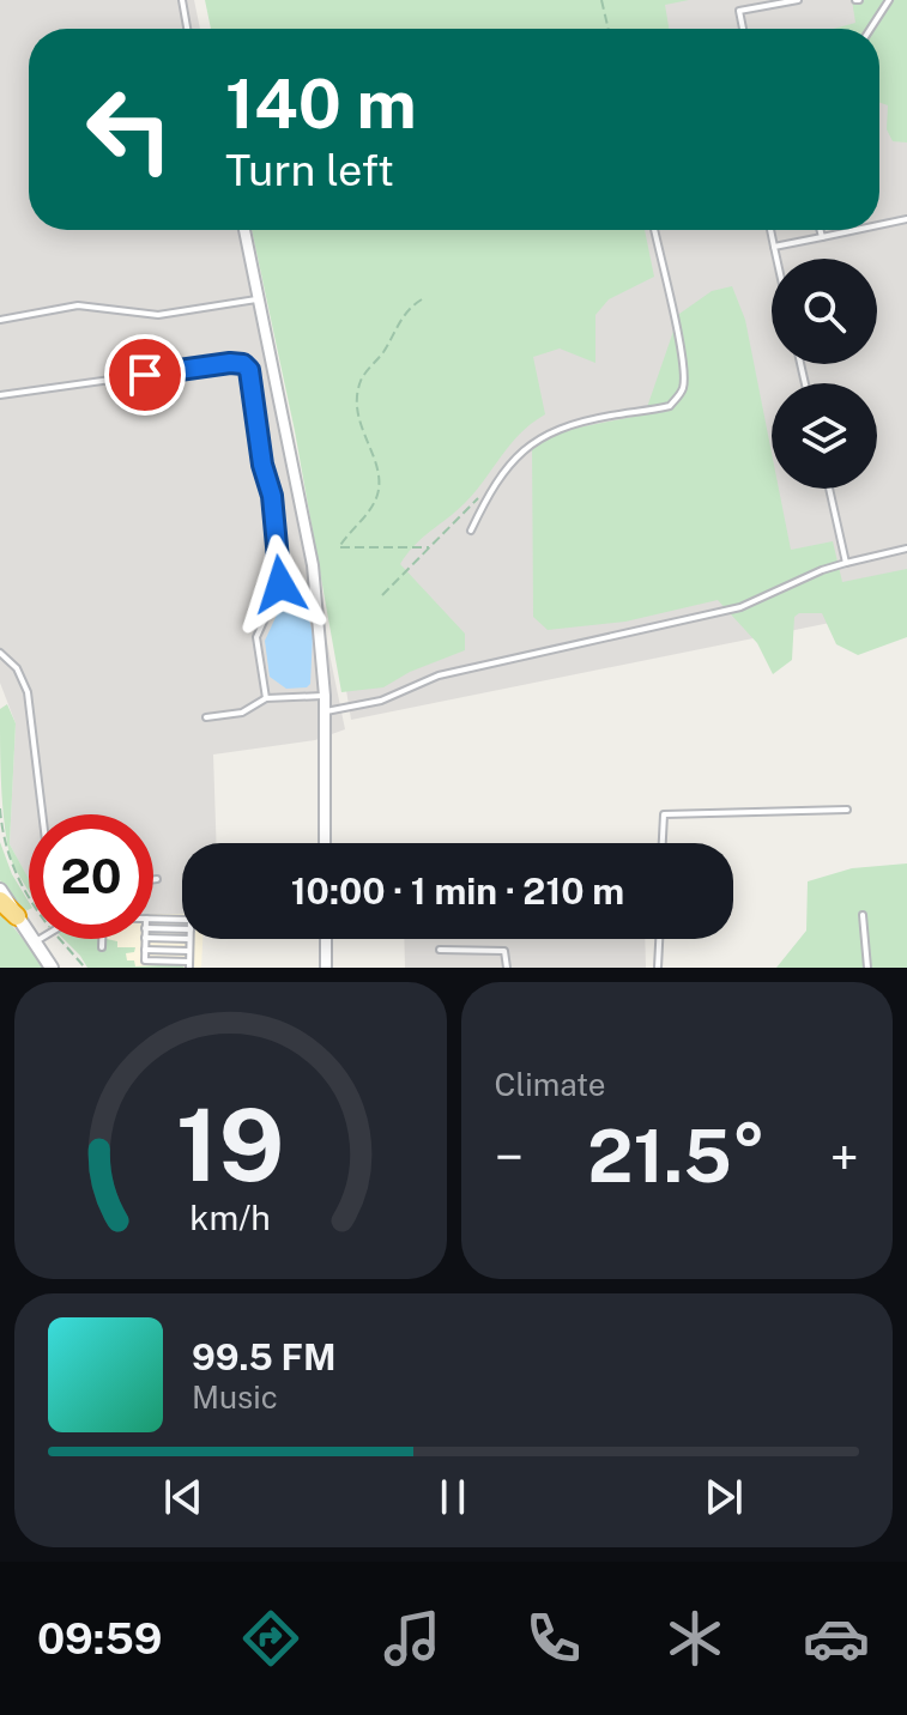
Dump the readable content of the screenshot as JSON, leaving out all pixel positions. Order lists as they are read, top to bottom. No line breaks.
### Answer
{"page":{"turn":["140 m","Turn left"],"limit":"20","trip":"10:00 · 1 min · 210 m","tile":"Climate","heat":["−","21.5°","+"],"song":["99.5 FM","Music"],"tabs":"09:59","gauge":["19","km/h"]}}
